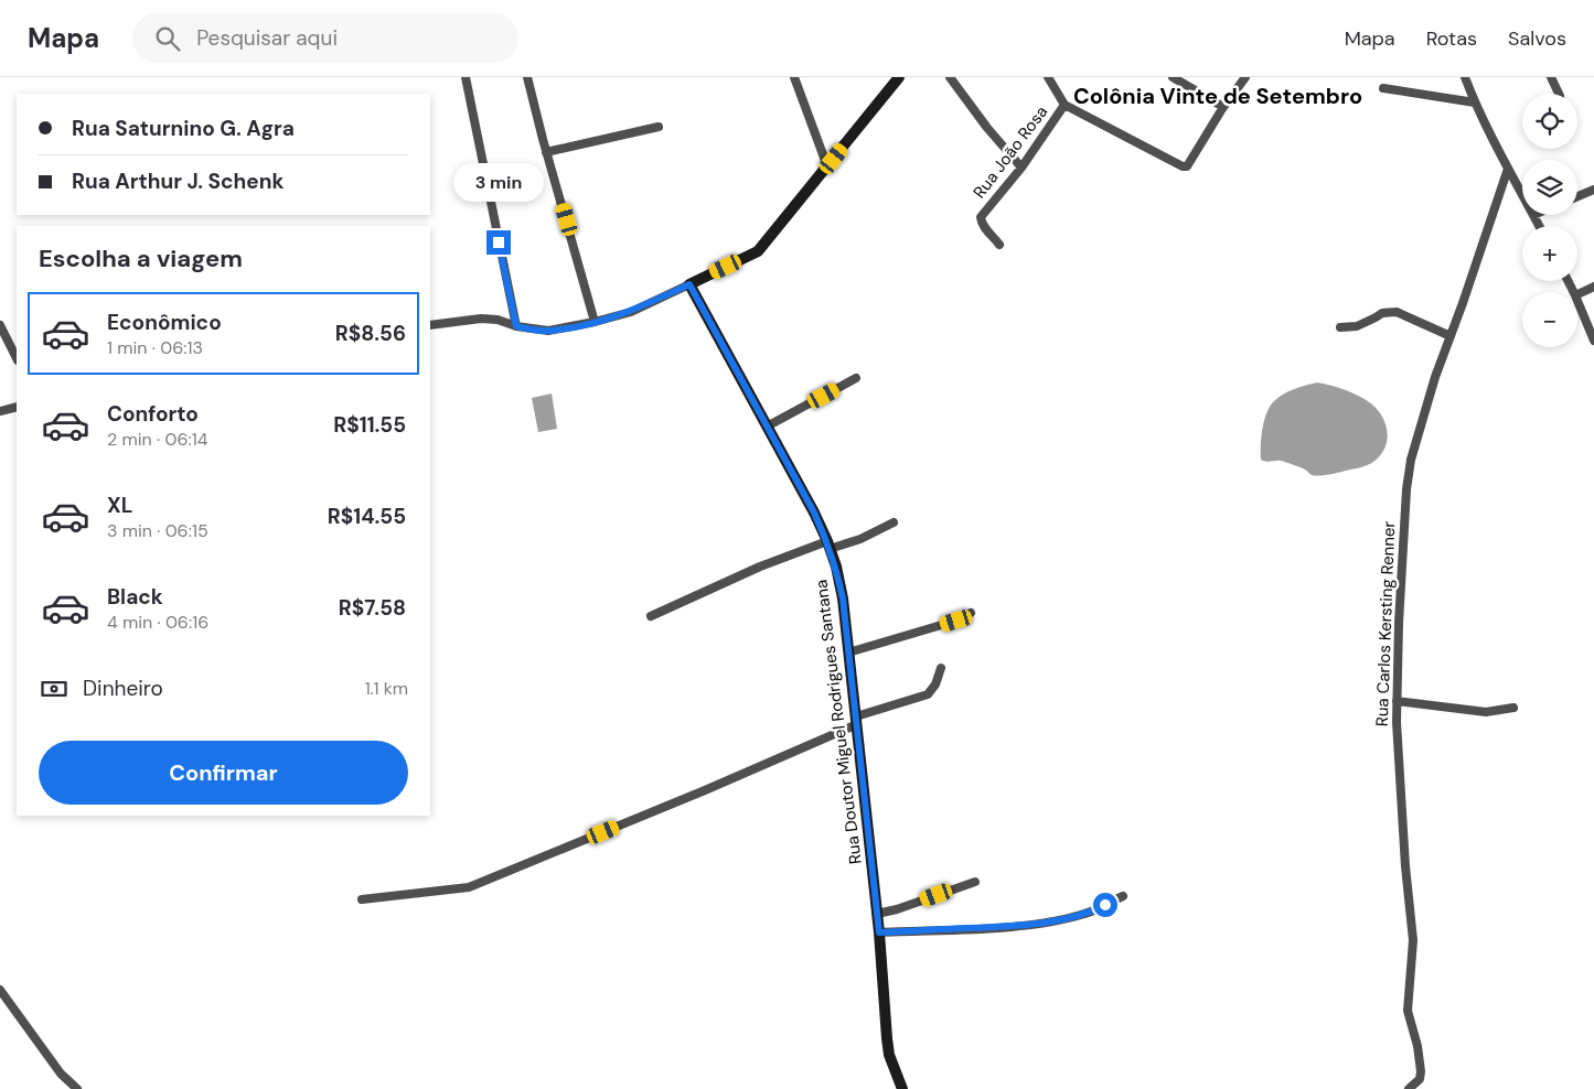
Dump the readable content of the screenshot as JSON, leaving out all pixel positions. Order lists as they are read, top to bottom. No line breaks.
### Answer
{"streets":{"street":["Rua João Rosa","Rua Carlos Kersting Renner","Rua Doutor Miguel Rodrigues Santana"]},"districts":["Colônia Vinte de Setembro"],"page":{"header":"Mapa","search":"Pesquisar aqui","nav":["Mapa","Rotas","Salvos"],"map_buttons":["+","−"],"banner":["Rua Saturnino G. Agra","Rua Arthur J. Schenk"],"bubble":"3 min","heading":"Escolha a viagem","list":[{"name":"Econômico","note":"1 min · 06:13","value":"R$8.56"},{"name":"Conforto","note":"2 min · 06:14","value":"R$11.55"},{"name":"XL","note":"3 min · 06:15","value":"R$14.55"},{"name":"Black","note":"4 min · 06:16","value":"R$7.58"}],"pay":["Dinheiro","1.1 km"],"buttons":"Confirmar"}}
